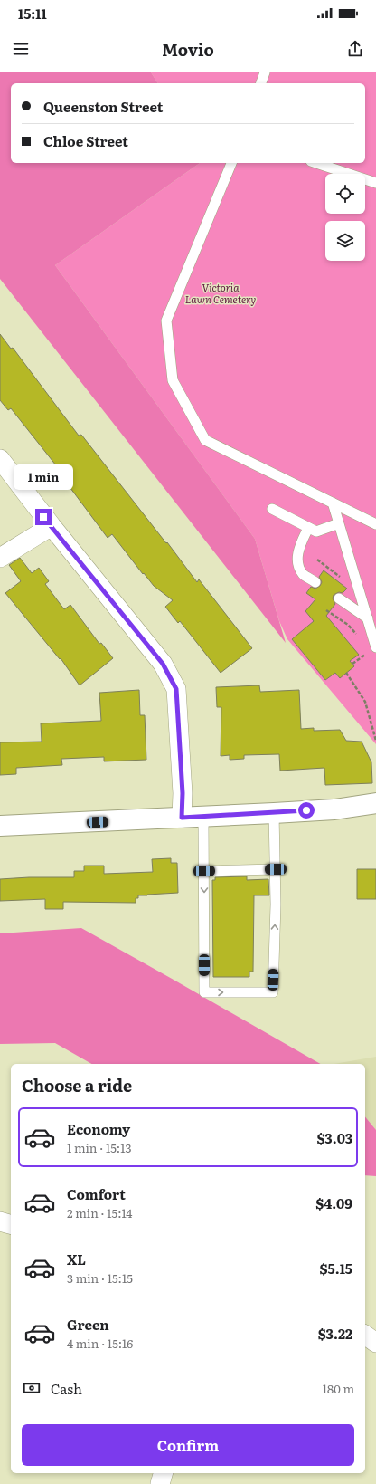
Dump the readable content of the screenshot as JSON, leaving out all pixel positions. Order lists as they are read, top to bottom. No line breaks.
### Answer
{"parks":["Victoria Lawn Cemetery"],"page":{"status":"15:11","header":"Movio","banner":["Queenston Street","Chloe Street"],"bubble":"1 min","heading":"Choose a ride","list":[{"name":"Economy","note":"1 min · 15:13","value":"$3.03"},{"name":"Comfort","note":"2 min · 15:14","value":"$4.09"},{"name":"XL","note":"3 min · 15:15","value":"$5.15"},{"name":"Green","note":"4 min · 15:16","value":"$3.22"}],"pay":["Cash","180 m"],"buttons":"Confirm"}}
